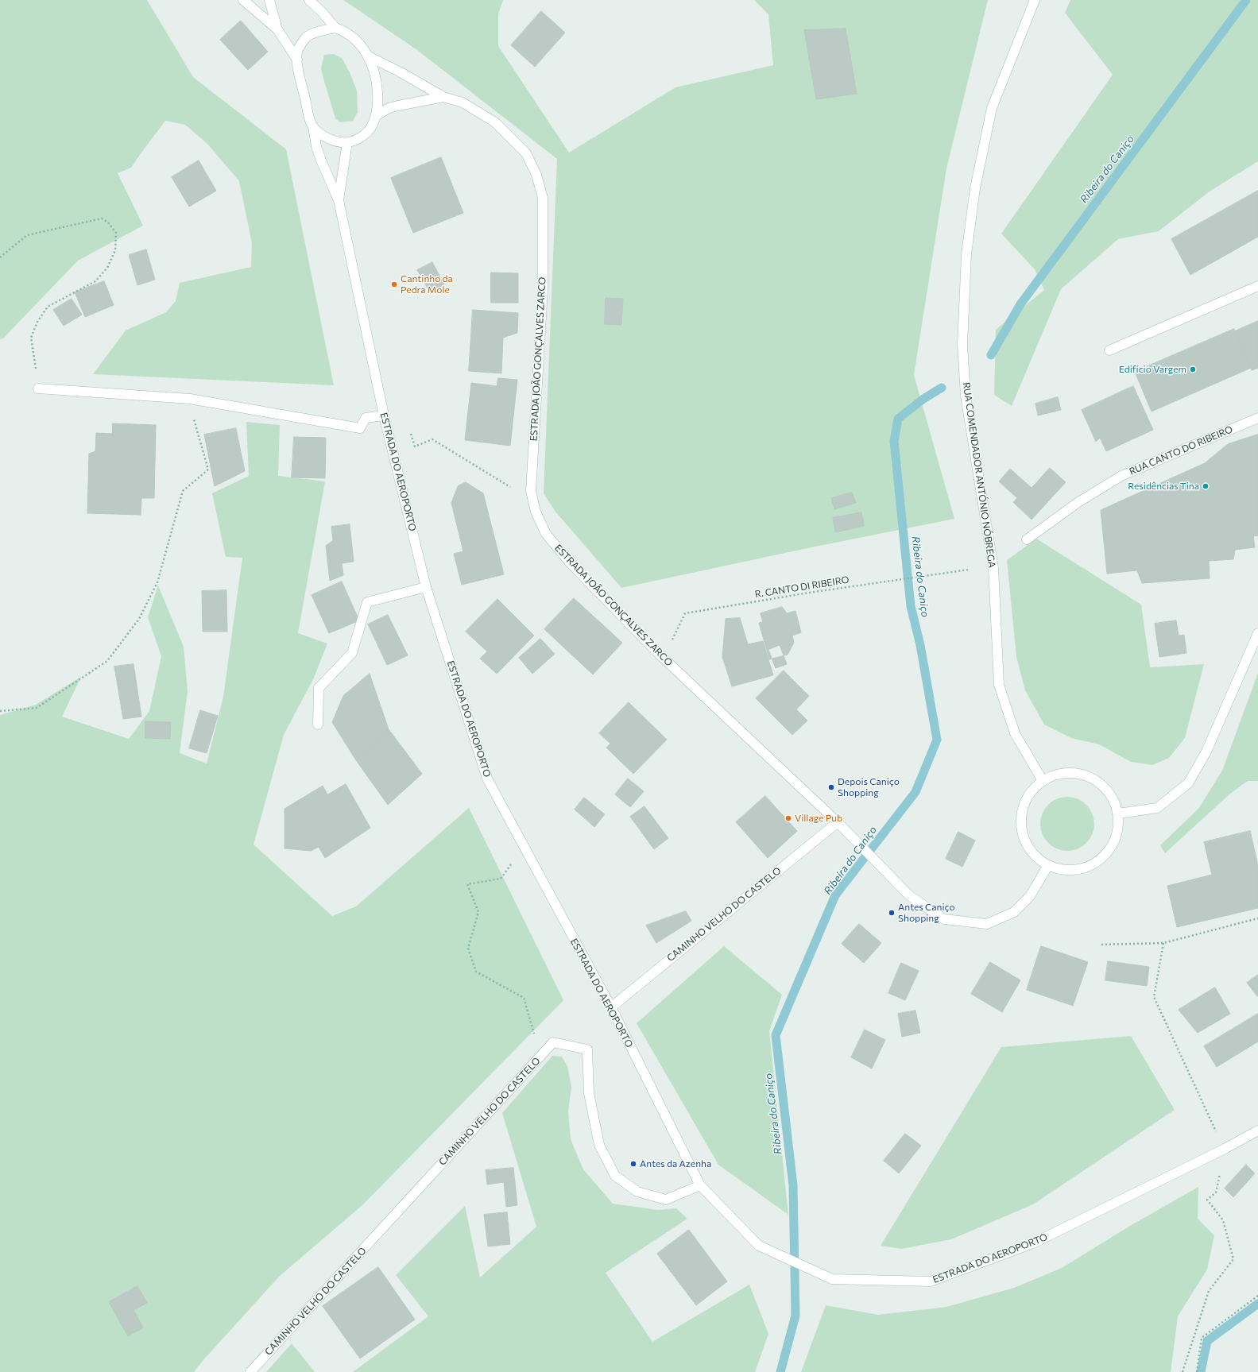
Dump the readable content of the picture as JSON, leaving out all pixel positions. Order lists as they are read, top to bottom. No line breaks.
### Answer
{"streets":{"street":["ESTRADA JOÃO GONÇALVES ZARCO","RUA CANTO DO RIBEIRO","ESTRADA DO AEROPORTO","RUA COMENDADOR ANTÓNIO NÓBREGA","CAMINHO VELHO DO CASTELO"],"path":["R. CANTO DI RIBEIRO"]},"crossings":[["ESTRADA JOÃO GONÇALVES ZARCO","ESTRADA DO AEROPORTO"],["ESTRADA JOÃO GONÇALVES ZARCO","RUA COMENDADOR ANTÓNIO NÓBREGA"],["ESTRADA JOÃO GONÇALVES ZARCO","R. CANTO DI RIBEIRO"],["ESTRADA JOÃO GONÇALVES ZARCO","CAMINHO VELHO DO CASTELO"],["ESTRADA DO AEROPORTO","CAMINHO VELHO DO CASTELO"]],"water":["Ribeira do Caniço"],"places":["Cantinho da Pedra Mole","Edifício Vargem","Residências Tina","Depois Caniço Shopping","Village Pub","Antes Caniço Shopping","Antes da Azenha"]}
